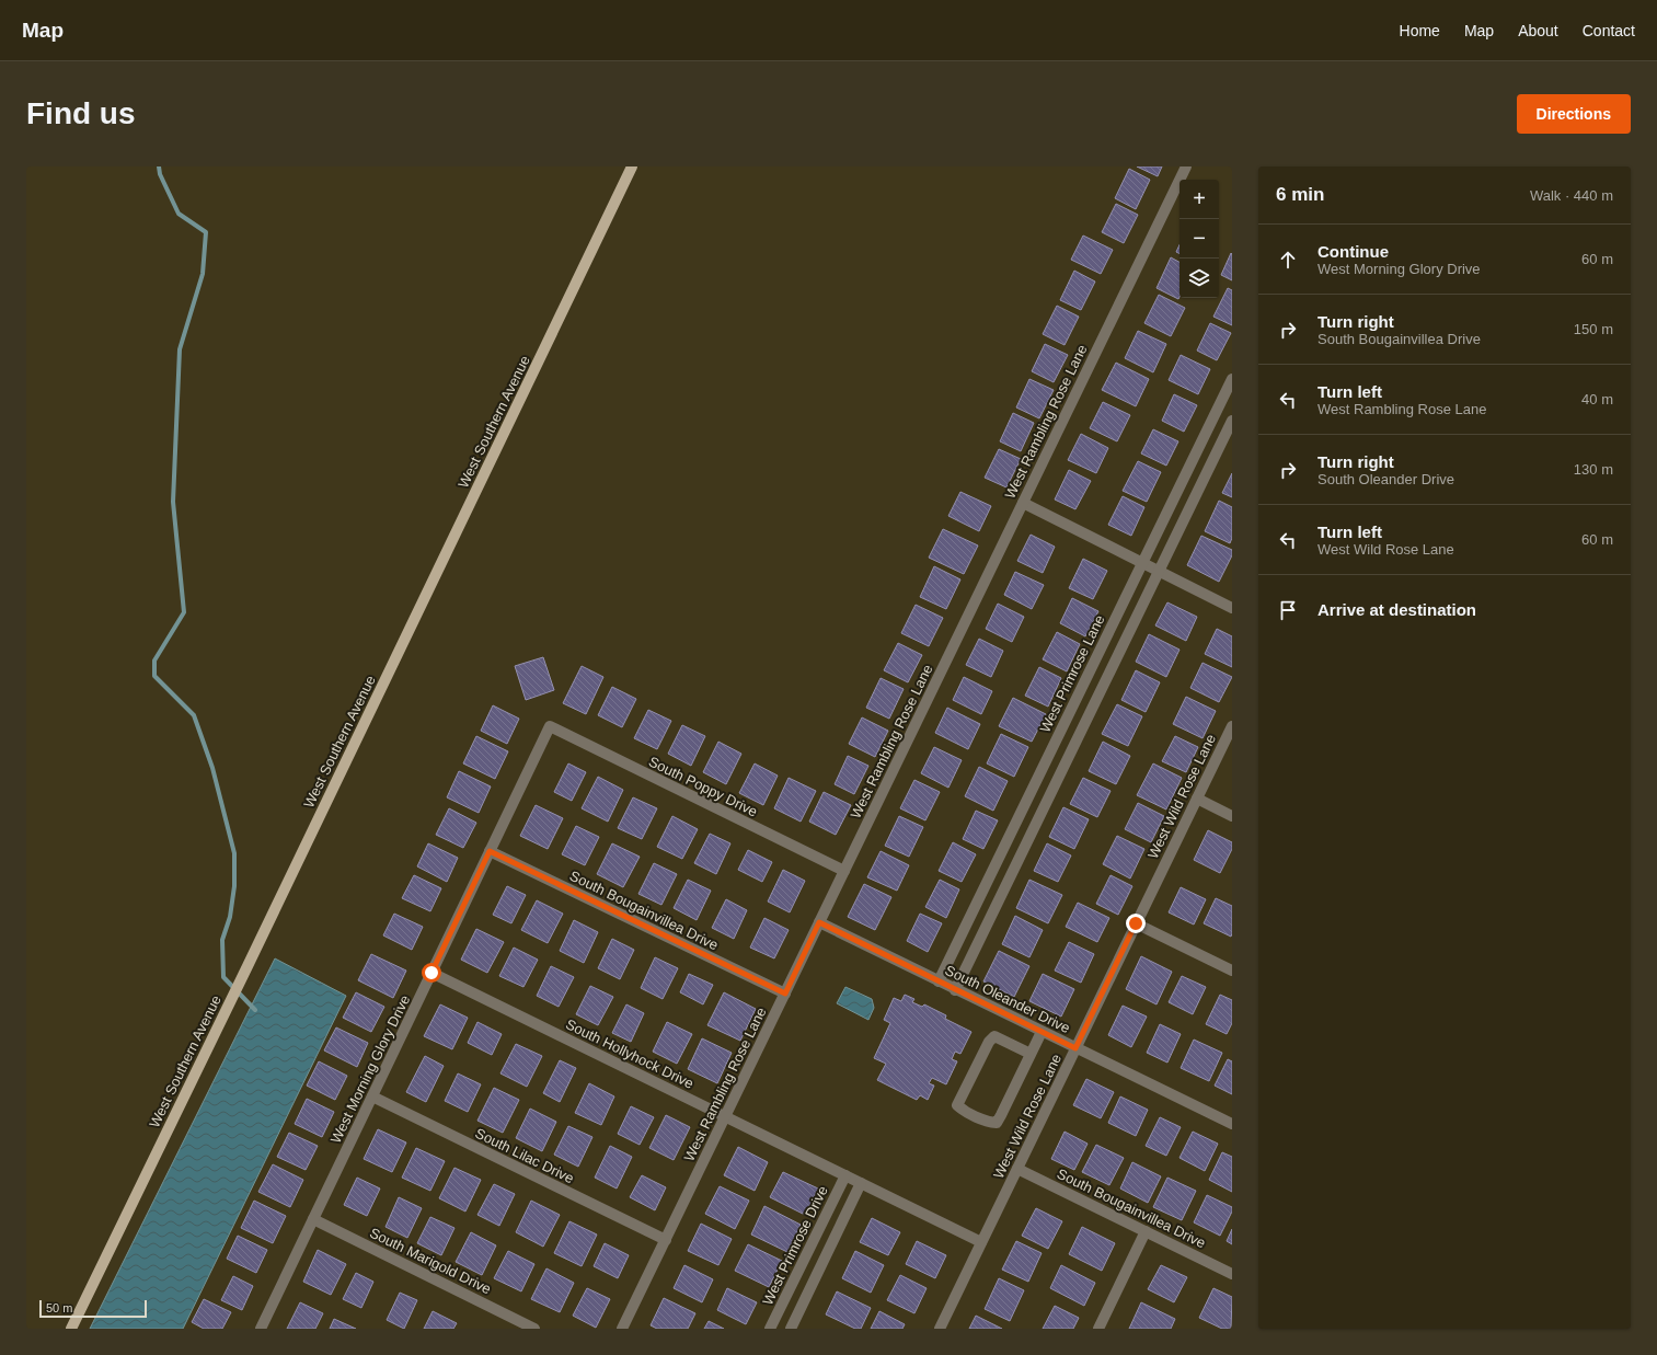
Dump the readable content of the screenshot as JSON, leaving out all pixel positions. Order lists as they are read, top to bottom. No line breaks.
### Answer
{"streets":{"main road":["West Southern Avenue"],"street":["West Rambling Rose Lane","West Primrose Lane","South Poppy Drive","West Wild Rose Lane","South Bougainvillea Drive","South Oleander Drive","South Hollyhock Drive","West Morning Glory Drive","South Lilac Drive","West Primrose Drive","South Marigold Drive"]},"crossings":[["West Rambling Rose Lane","South Poppy Drive"],["West Rambling Rose Lane","South Bougainvillea Drive"],["West Rambling Rose Lane","South Oleander Drive"],["West Rambling Rose Lane","South Hollyhock Drive"],["West Rambling Rose Lane","South Lilac Drive"],["West Primrose Lane","South Oleander Drive"],["South Poppy Drive","West Morning Glory Drive"],["West Wild Rose Lane","South Bougainvillea Drive"],["West Wild Rose Lane","South Oleander Drive"],["West Wild Rose Lane","South Hollyhock Drive"],["South Bougainvillea Drive","West Morning Glory Drive"],["South Hollyhock Drive","West Morning Glory Drive"],["South Hollyhock Drive","West Primrose Drive"],["West Morning Glory Drive","South Lilac Drive"],["West Morning Glory Drive","South Marigold Drive"]],"scale_bar":"50 m","page":{"header":"Map","nav":["Home","Map","About","Contact"],"buttons":"Directions","title":"Find us","heading":["6 min","Walk · 440 m"],"map_buttons":["+","−"],"list":[["Continue","West Morning Glory Drive","60 m"],["Turn right","South Bougainvillea Drive","150 m"],["Turn left","West Rambling Rose Lane","40 m"],["Turn right","South Oleander Drive","130 m"],["Turn left","West Wild Rose Lane","60 m"],"Arrive at destination"],"scale":"50 m"}}
